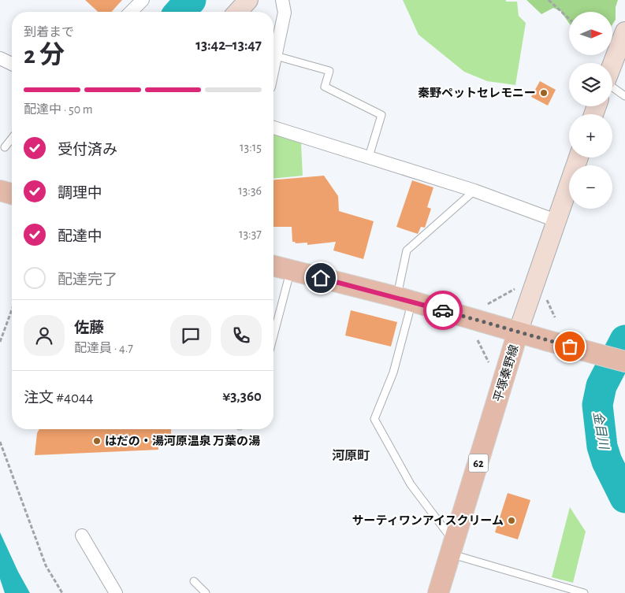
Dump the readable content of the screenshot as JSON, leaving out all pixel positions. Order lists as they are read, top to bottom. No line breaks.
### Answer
{"streets":{"main road":["平塚秦野線","62"]},"districts":["河原町"],"water":["金目川"],"places":["秦野ペットセレモニー","はだの・湯河原温泉 万葉の湯","サーティワンアイスクリーム"],"north":"right","page":{"map_buttons":["+","−"],"heading":["2 分","到着まで","13:42–13:47"],"panel":["佐藤","配達員 · 4.7","注文 #4044","¥3,360"],"bar":"配達中 · 50 m","list":[["受付済み","13:15"],["調理中","13:36"],["配達中","13:37"],"配達完了"]}}
